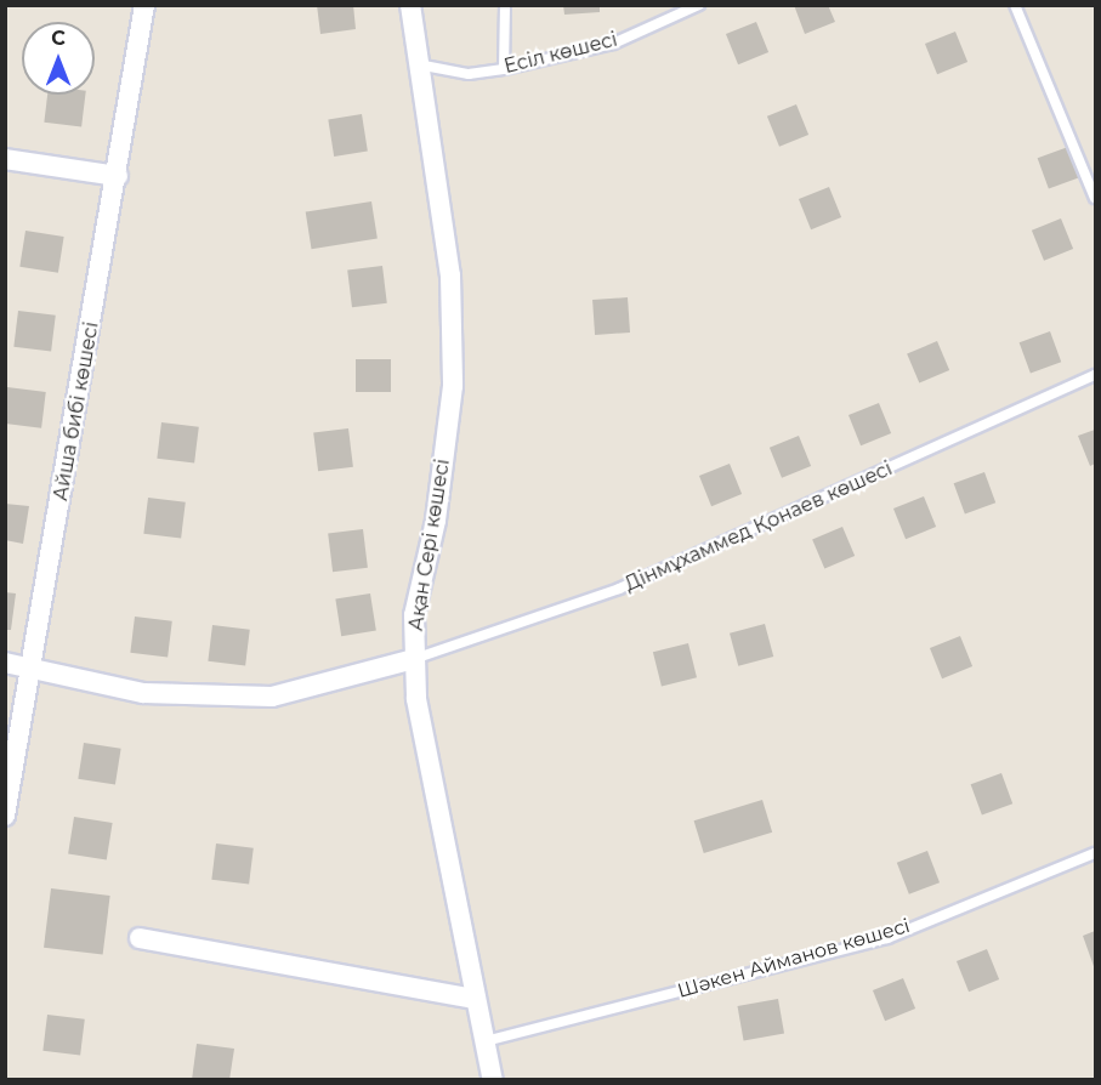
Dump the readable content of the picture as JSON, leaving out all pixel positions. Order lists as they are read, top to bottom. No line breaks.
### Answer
{"streets":{"street":["Айша бибі көшесі","Ақан Сері көшесі"],"lane":["Есіл көшесі","Дінмұхаммед Қонаев көшесі","Шәкен Айманов көшесі"]},"crossings":[["Есіл көшесі","Ақан Сері көшесі"],["Дінмұхаммед Қонаев көшесі","Ақан Сері көшесі"],["Ақан Сері көшесі","Шәкен Айманов көшесі"]],"north":"top"}
